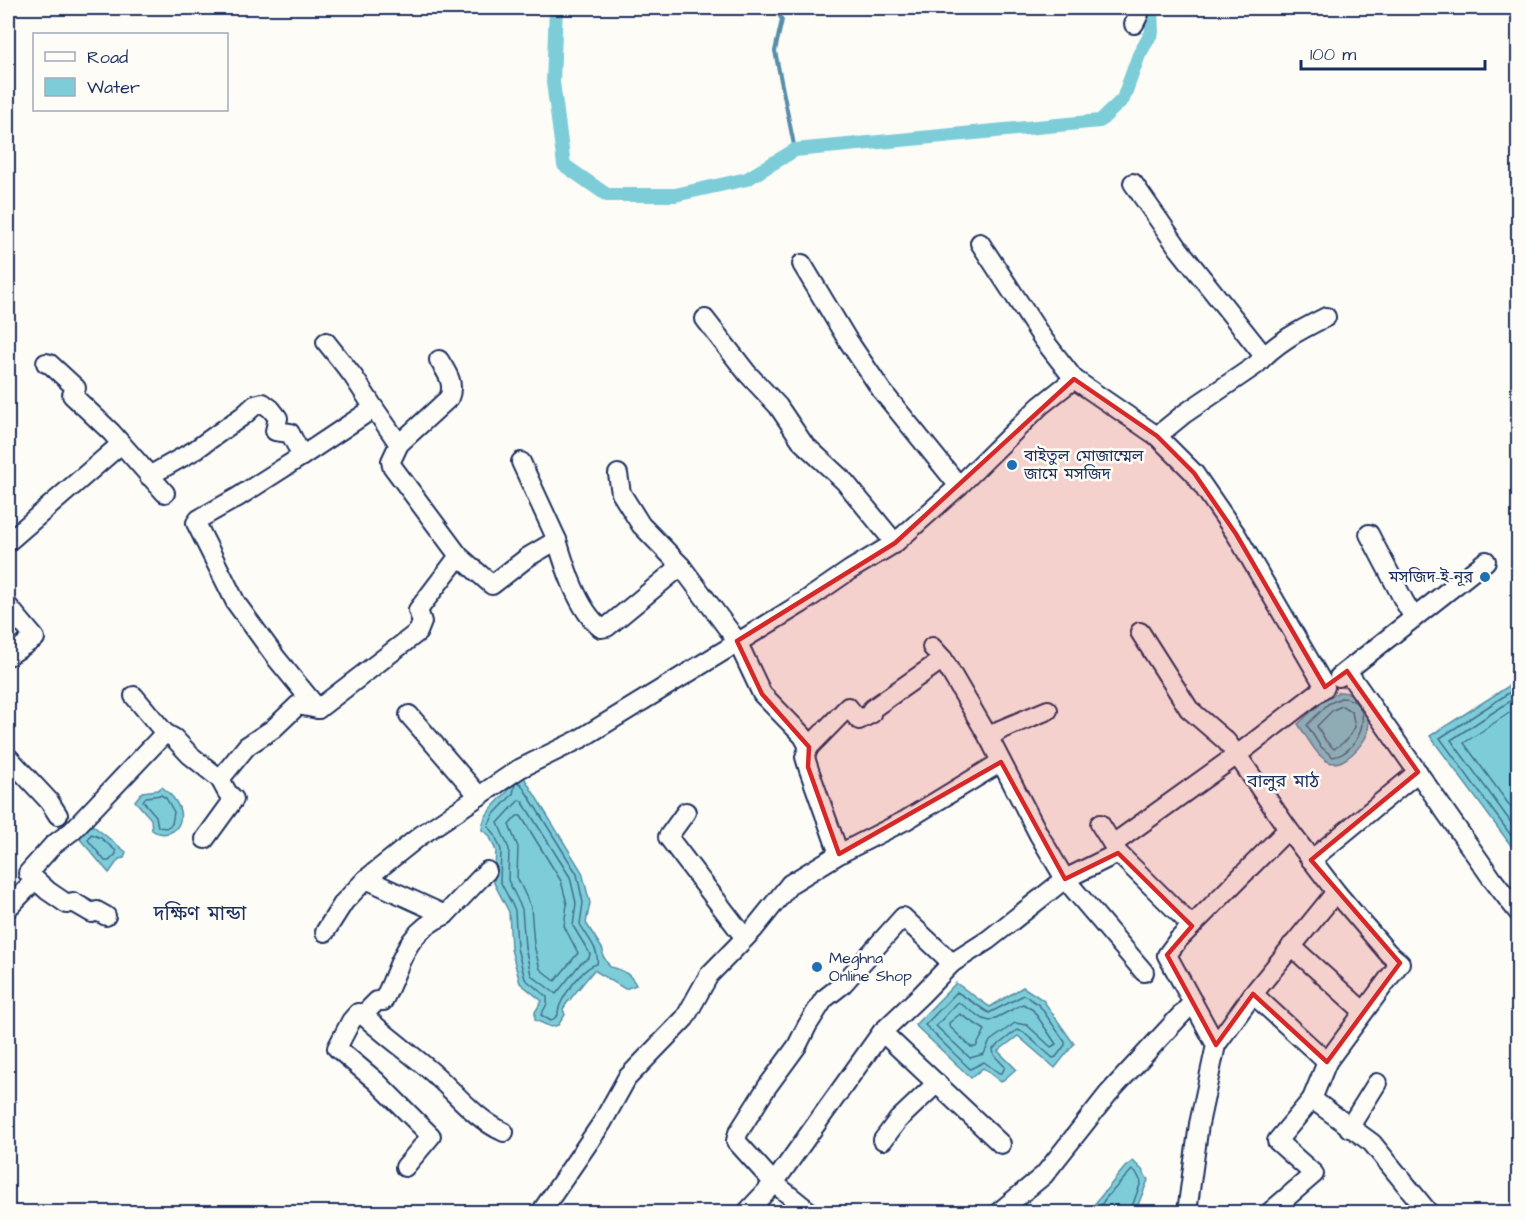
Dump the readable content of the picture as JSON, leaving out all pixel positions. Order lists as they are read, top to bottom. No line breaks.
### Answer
{"districts":["বালুর মাঠ","দক্ষিণ মান্ডা"],"places":["বাইতুল মোজাম্মেল জামে মসজিদ","মসজিদ-ই-নূর","Meghna Online Shop"],"legend":["Road","Water"],"scale_bar":"100 m"}
